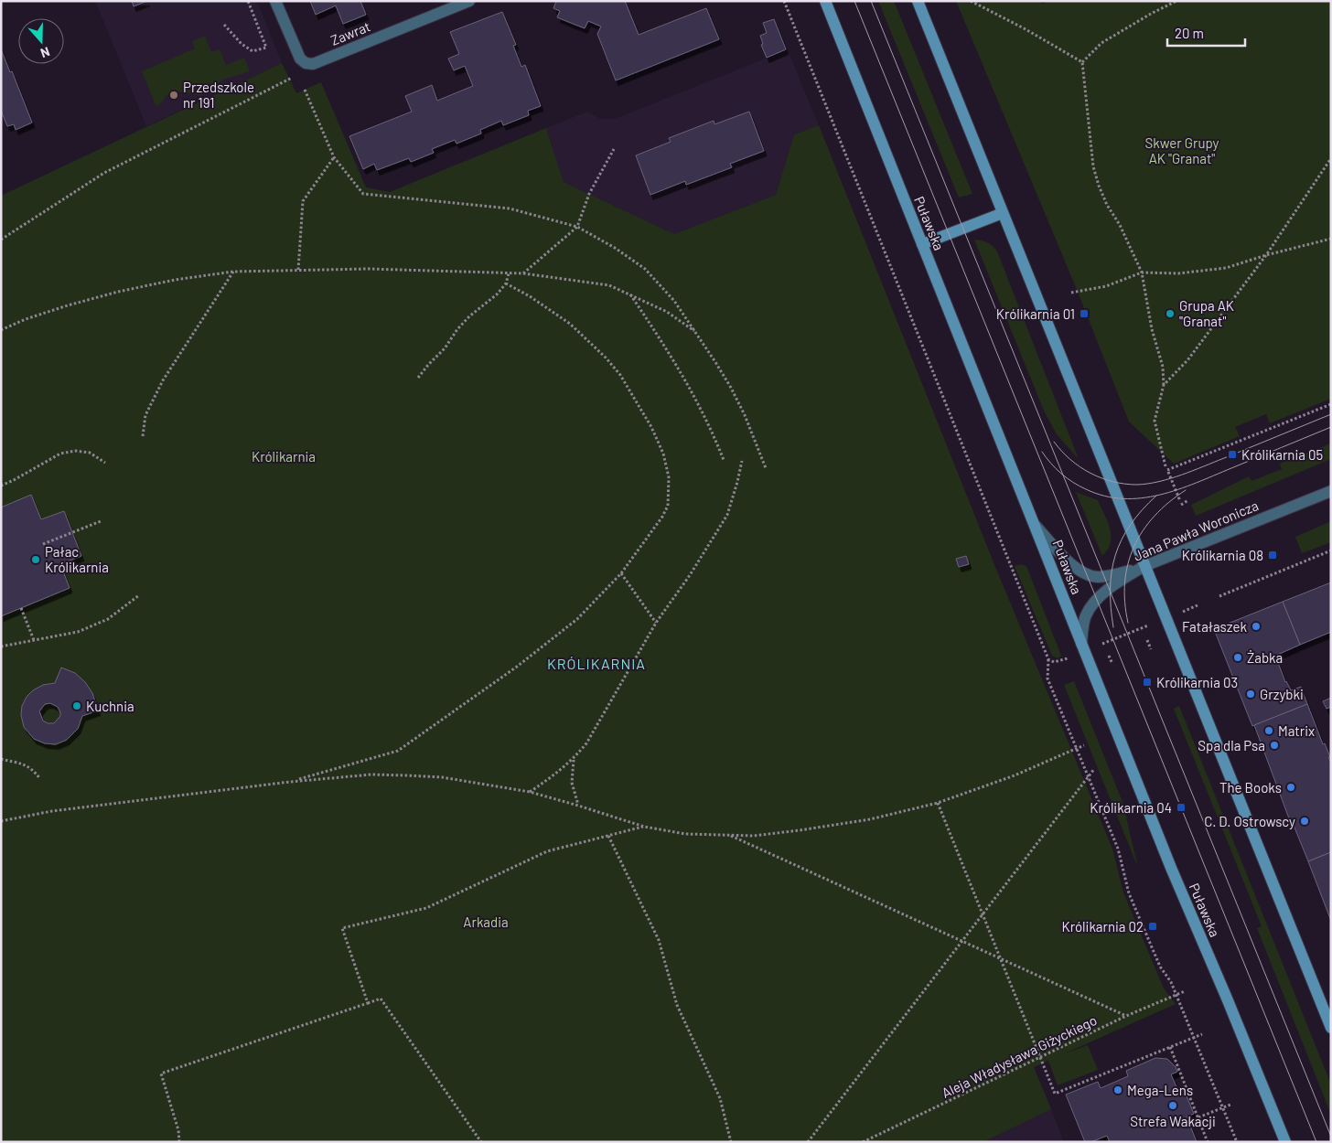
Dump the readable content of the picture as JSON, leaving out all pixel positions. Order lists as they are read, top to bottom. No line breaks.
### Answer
{"streets":{"main road":["Puławska"],"street":["Zawrat","Jana Pawła Woronicza"],"path":["Aleja Władysława Giżyckiego"]},"crossings":[["Puławska","Jana Pawła Woronicza"]],"districts":["KRÓLIKARNIA"],"parks":["Skwer Grupy AK \"Granat\"","Królikarnia","Arkadia"],"places":{"other":["Przedszkole nr 191","Grupa AK \"Granat\"","Pałac Królikarnia","Fatałaszek","Żabka","Grzybki","Kuchnia","Matrix","Spa dla Psa","The Books","C. D. Ostrowscy","Mega-Lens","Strefa Wakacji"],"transit":["Królikarnia 01","Królikarnia 05","Królikarnia 08","Królikarnia 03","Królikarnia 04","Królikarnia 02"]},"scale_bar":"20 m","north":"bottom"}
